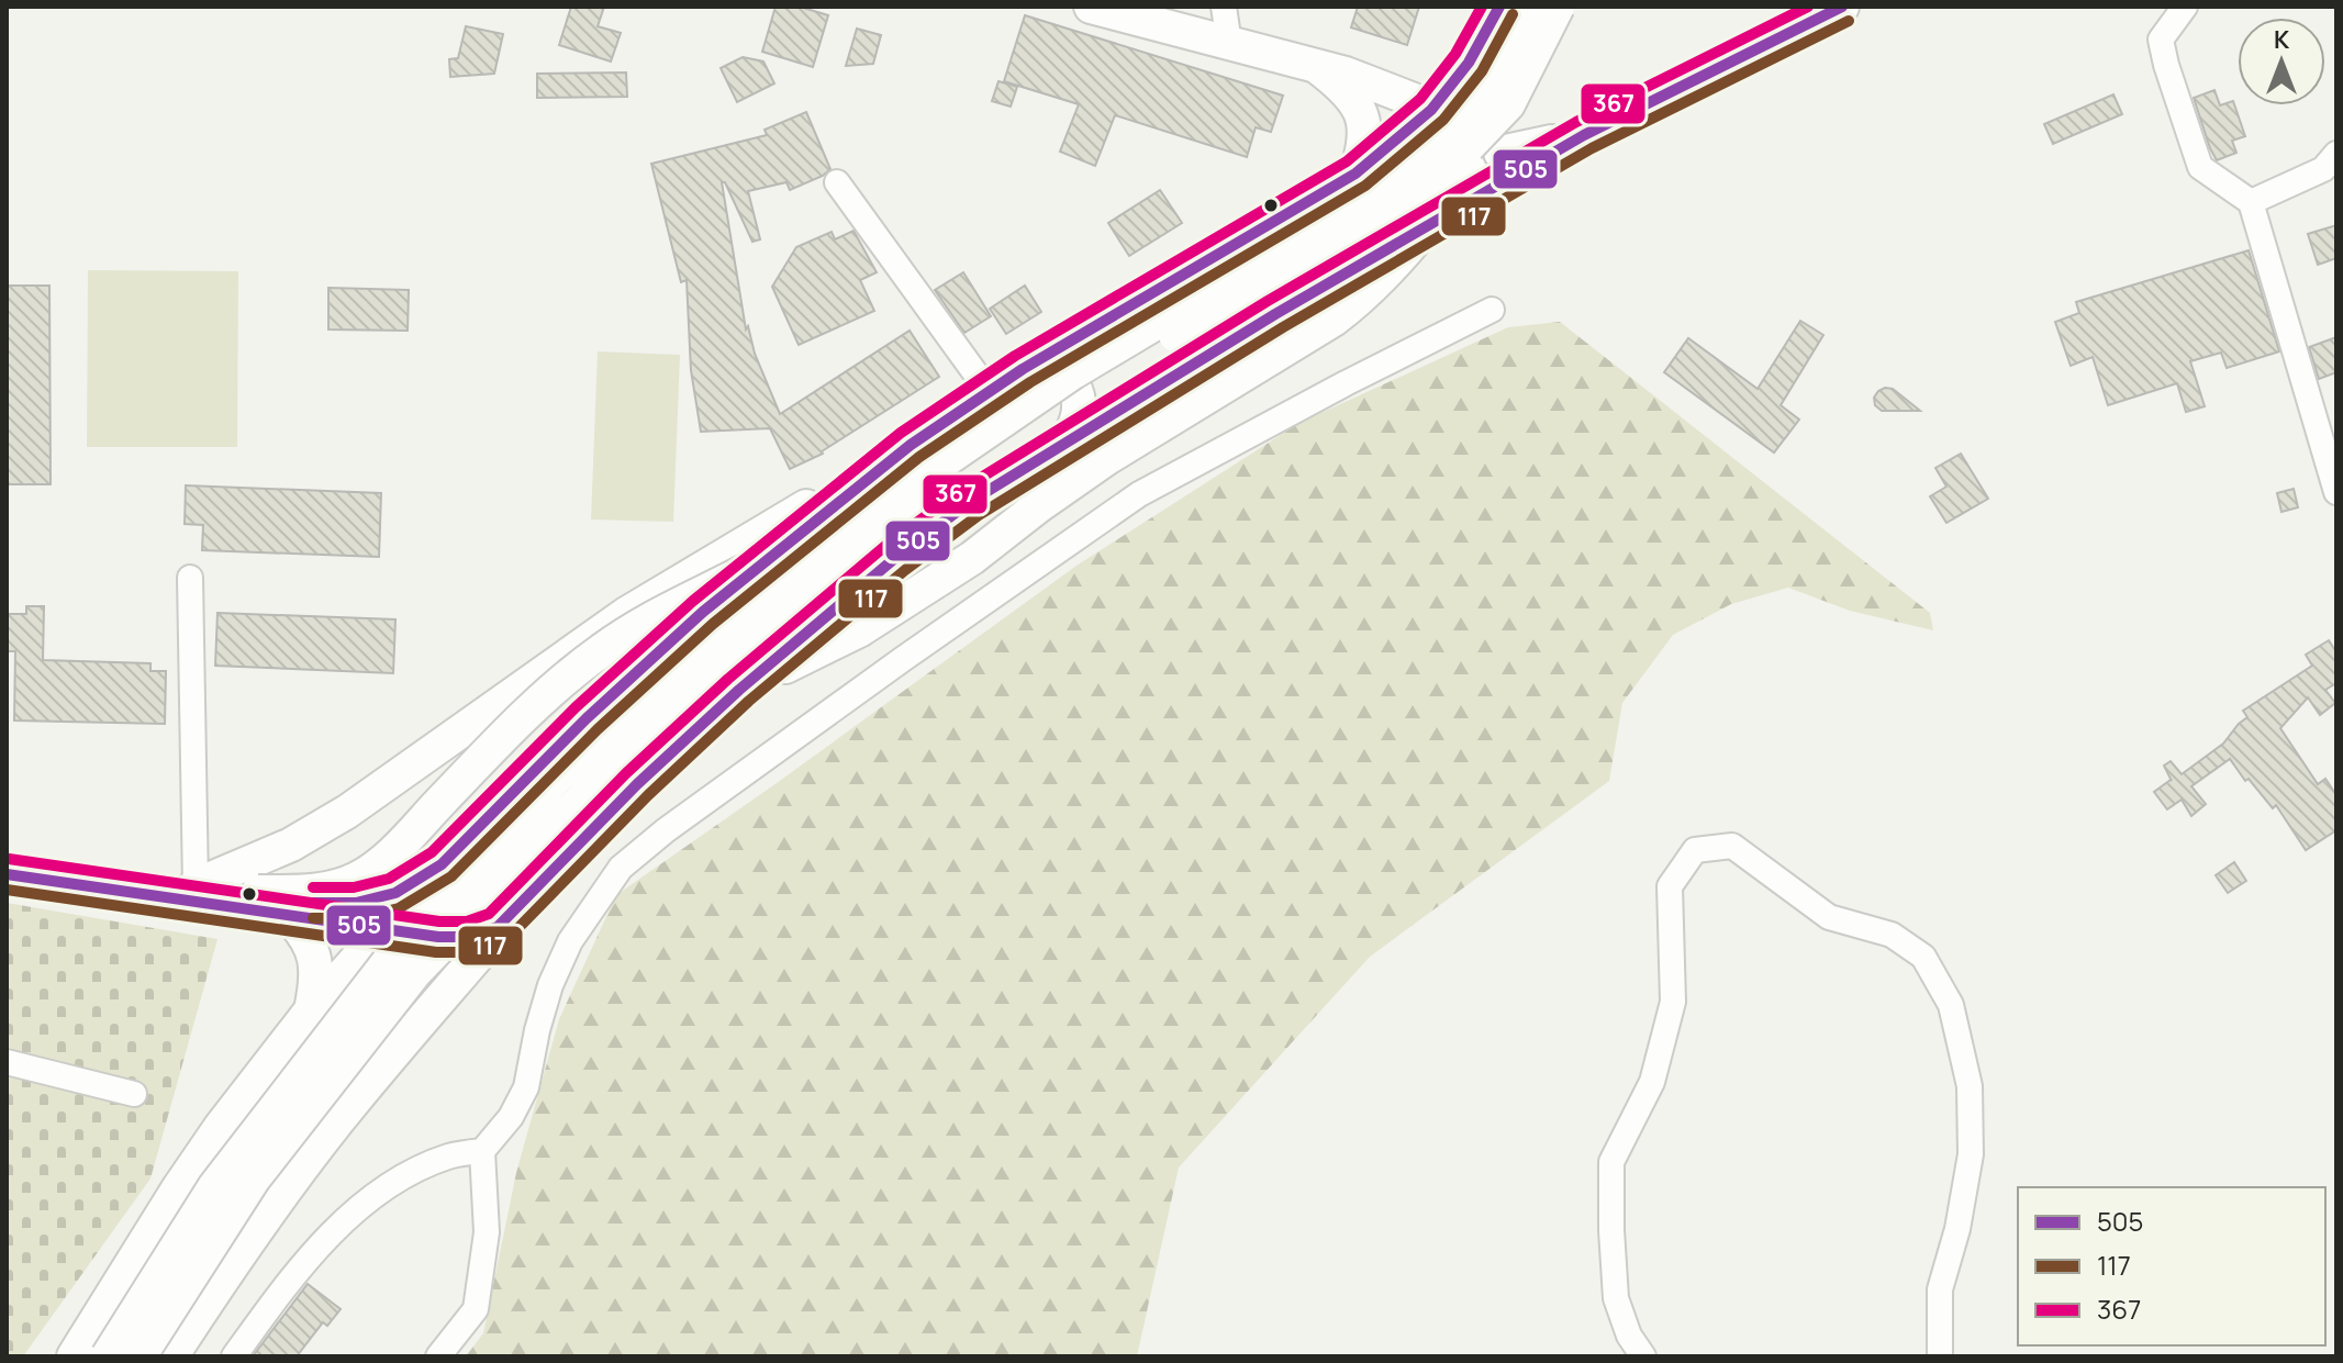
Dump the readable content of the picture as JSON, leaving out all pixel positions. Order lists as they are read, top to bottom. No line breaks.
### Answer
{"lines":["transit line 505","transit line 367","transit line 117"],"legend":["505","117","367"],"north":"top"}
